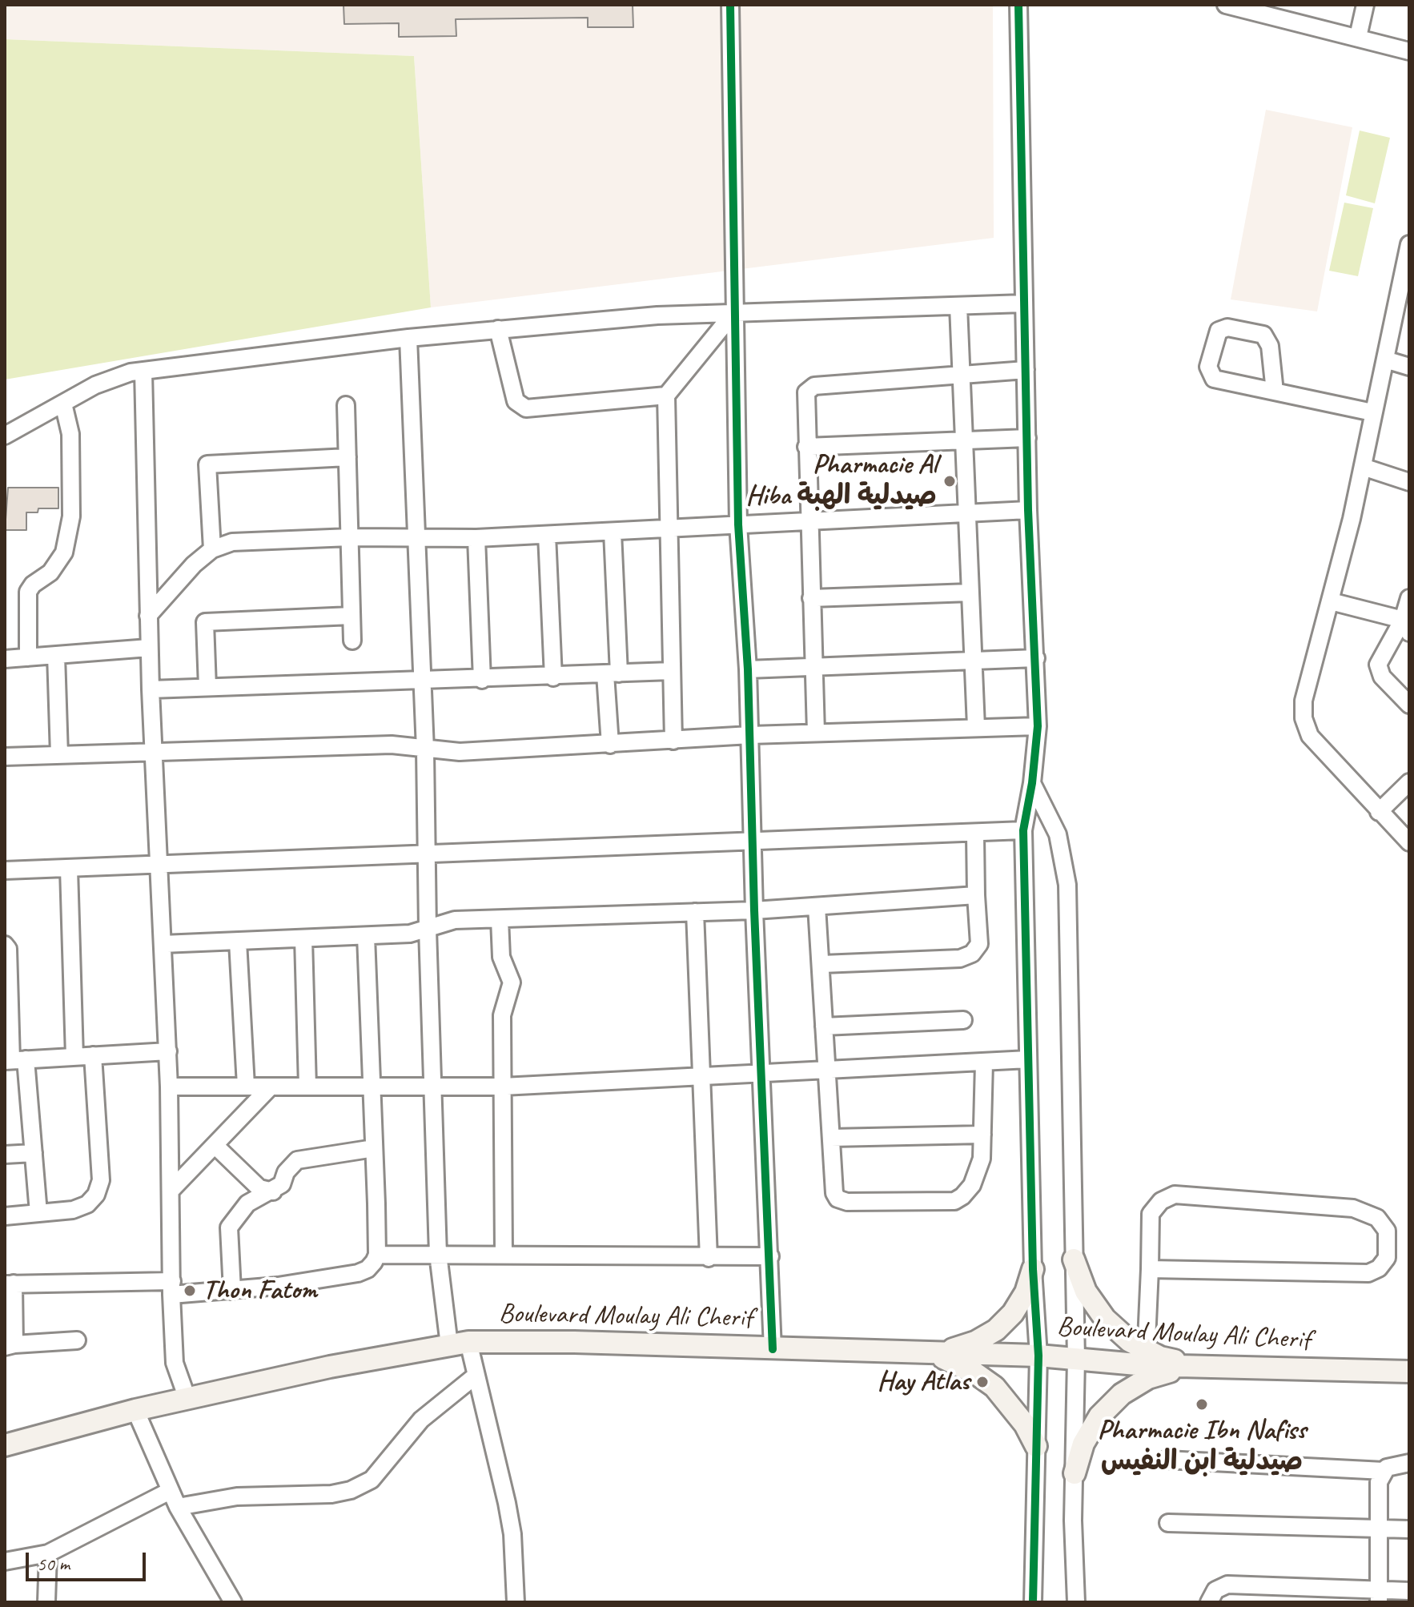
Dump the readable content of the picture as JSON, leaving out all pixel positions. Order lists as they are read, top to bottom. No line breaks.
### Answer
{"streets":{"main road":["Boulevard Moulay Ali Cherif"]},"places":["Pharmacie Al Hiba صيدلية الهبة","Thon Fatom","Hay Atlas","Pharmacie Ibn Nafiss صيدلية ابن النفيس"],"scale_bar":"50 m"}
